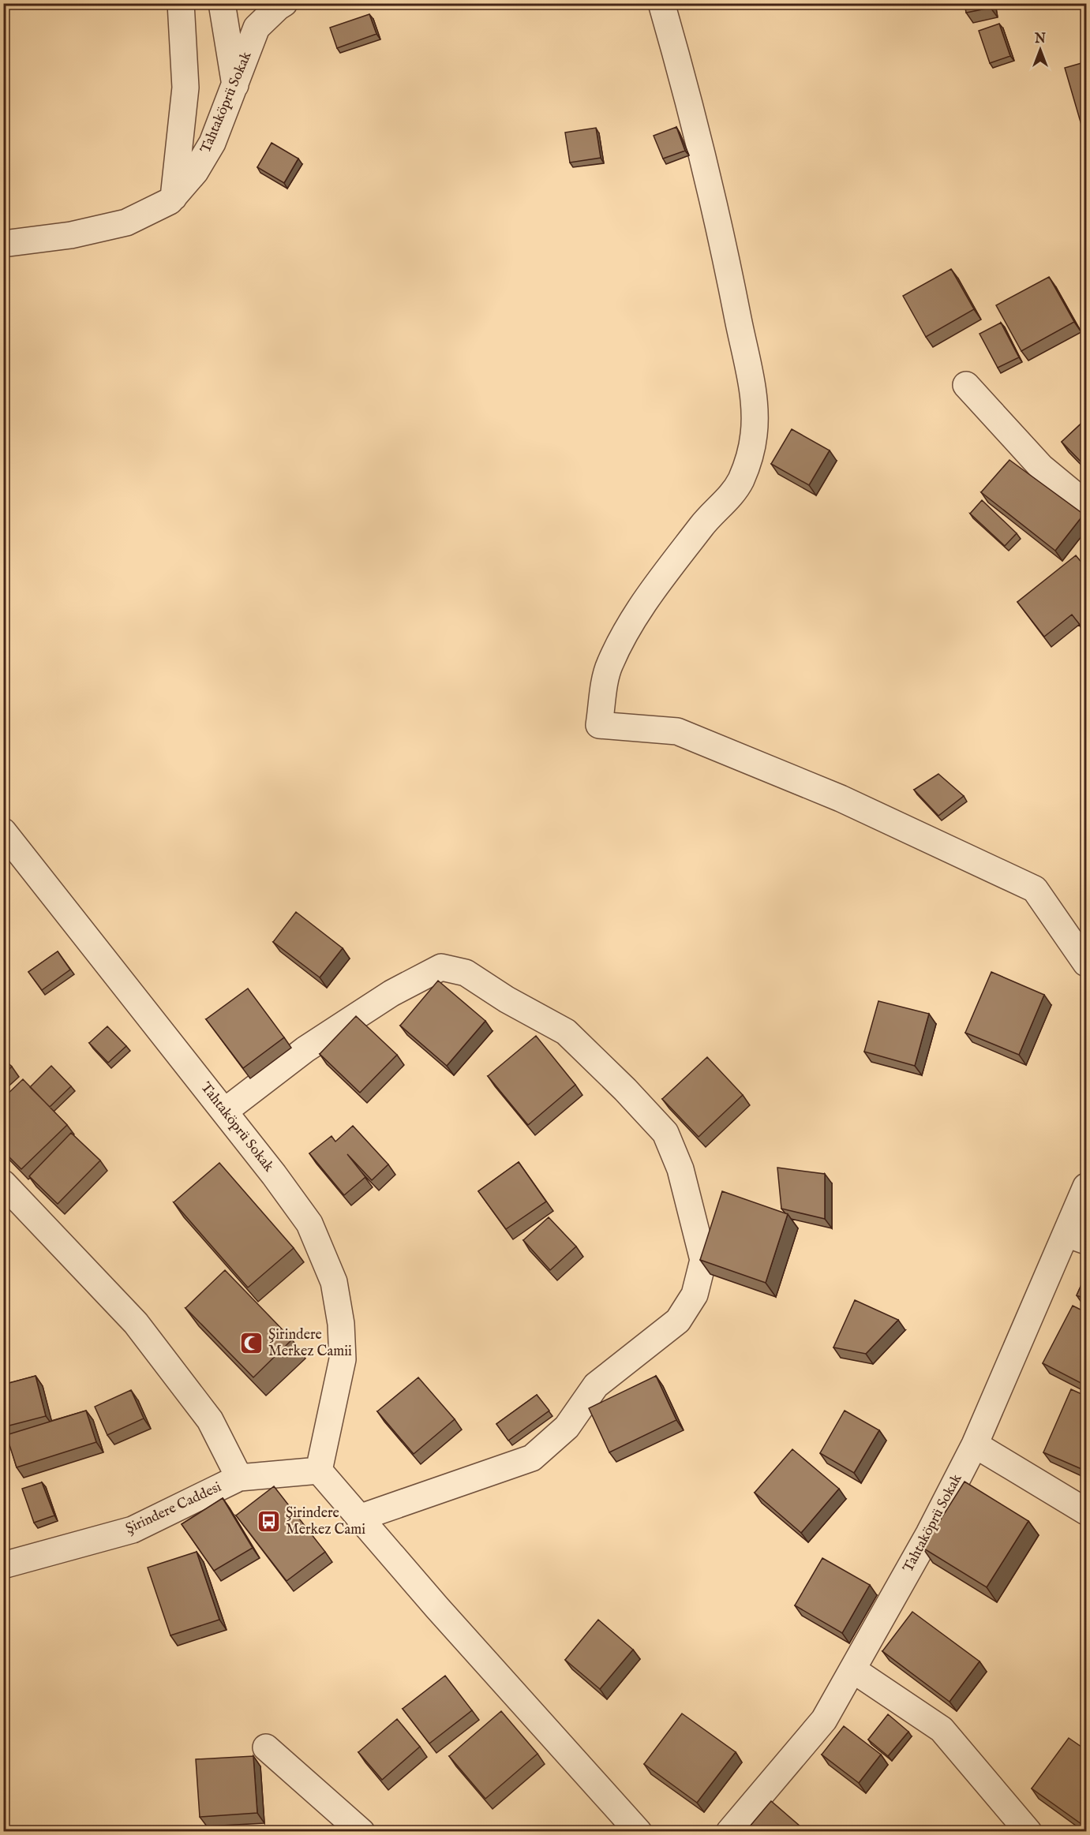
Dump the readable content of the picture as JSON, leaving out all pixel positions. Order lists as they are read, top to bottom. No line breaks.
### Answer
{"streets":{"street":["Tahtaköprü Sokak","Şirindere Caddesi"]},"crossings":[["Tahtaköprü Sokak","Şirindere Caddesi"]],"places":{"mosque":["Şirindere Merkez Camii"],"bus stop":["Şirindere Merkez Cami"]},"north":"top"}
